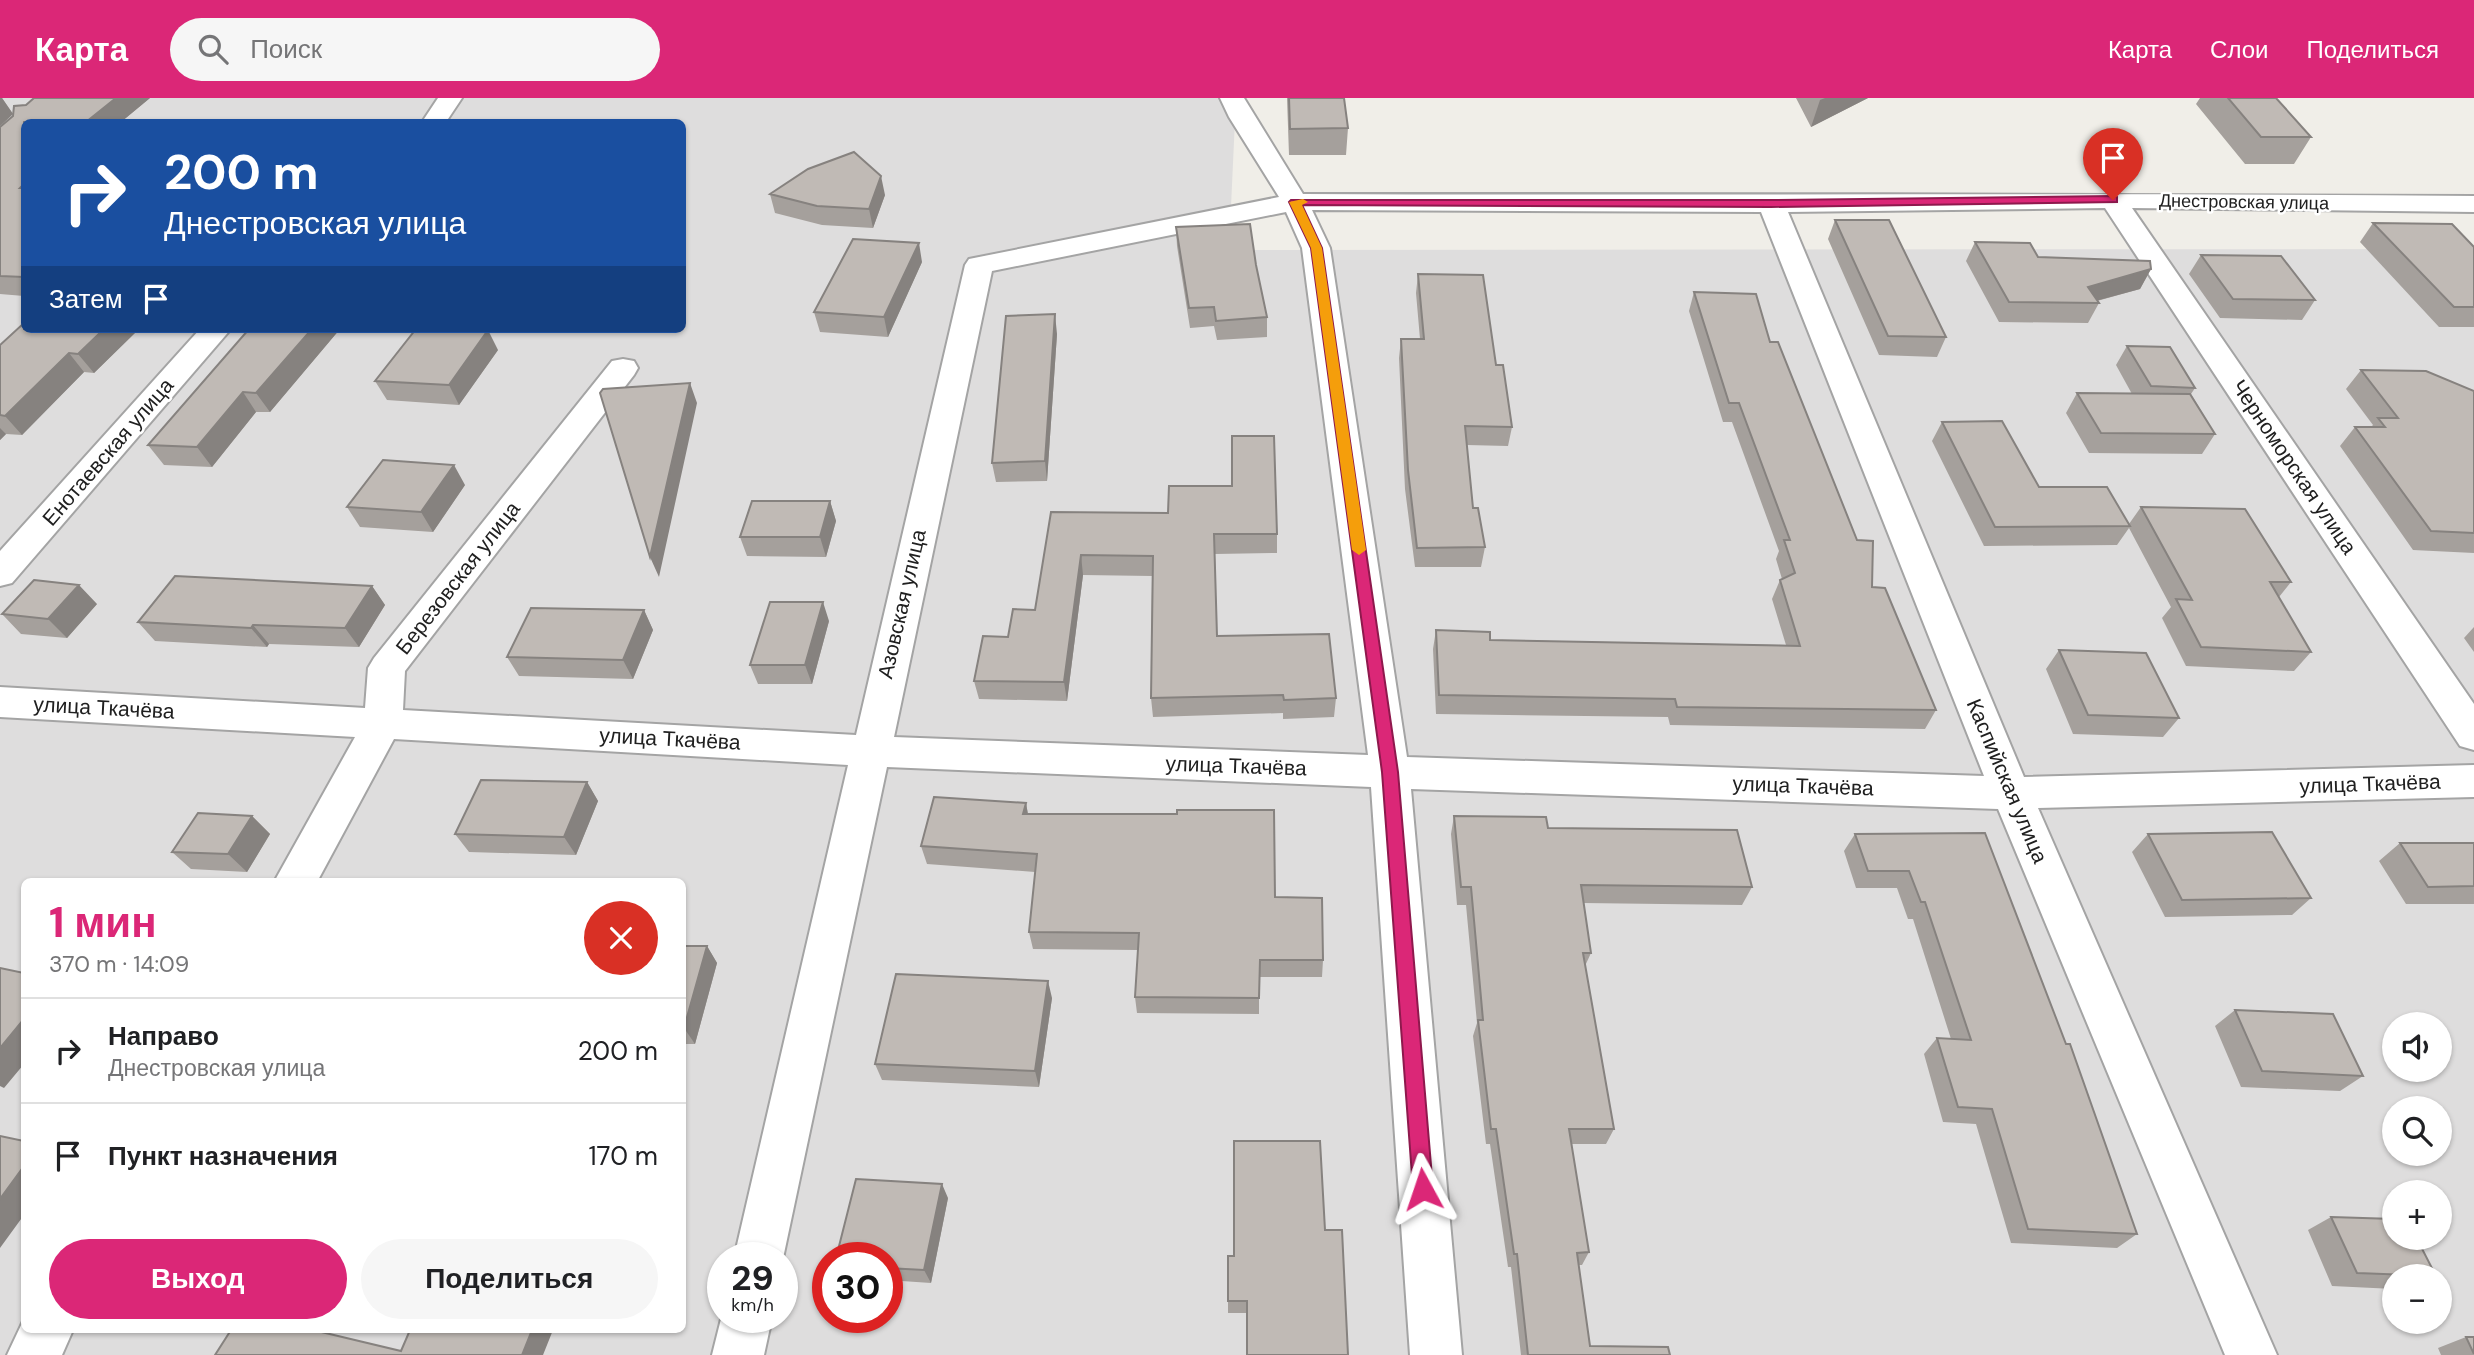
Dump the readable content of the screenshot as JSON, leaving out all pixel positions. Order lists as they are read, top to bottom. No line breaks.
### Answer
{"streets":{"street":["Днестровская улица","Енотаевская улица","Черноморская улица","Березовская улица","Азовская улица","улица Ткачёва","Каспийская улица"]},"crossings":[["Днестровская улица","Черноморская улица"],["Днестровская улица","Азовская улица"],["Днестровская улица","Каспийская улица"],["Березовская улица","улица Ткачёва"],["Азовская улица","улица Ткачёва"],["улица Ткачёва","Каспийская улица"]],"page":{"header":"Карта","search":"Поиск","nav":["Карта","Слои","Поделиться"],"turn":["200 m","Днестровская улица"],"then":"Затем","heading":["1 мин","370 m · 14:09"],"list":[{"name":"Направо","note":"Днестровская улица","value":"200 m"},{"name":"Пункт назначения","value":"170 m"}],"map_buttons":["+","−"],"buttons":["Выход","Поделиться"],"speed":"29 km/h","limit":"30"}}
